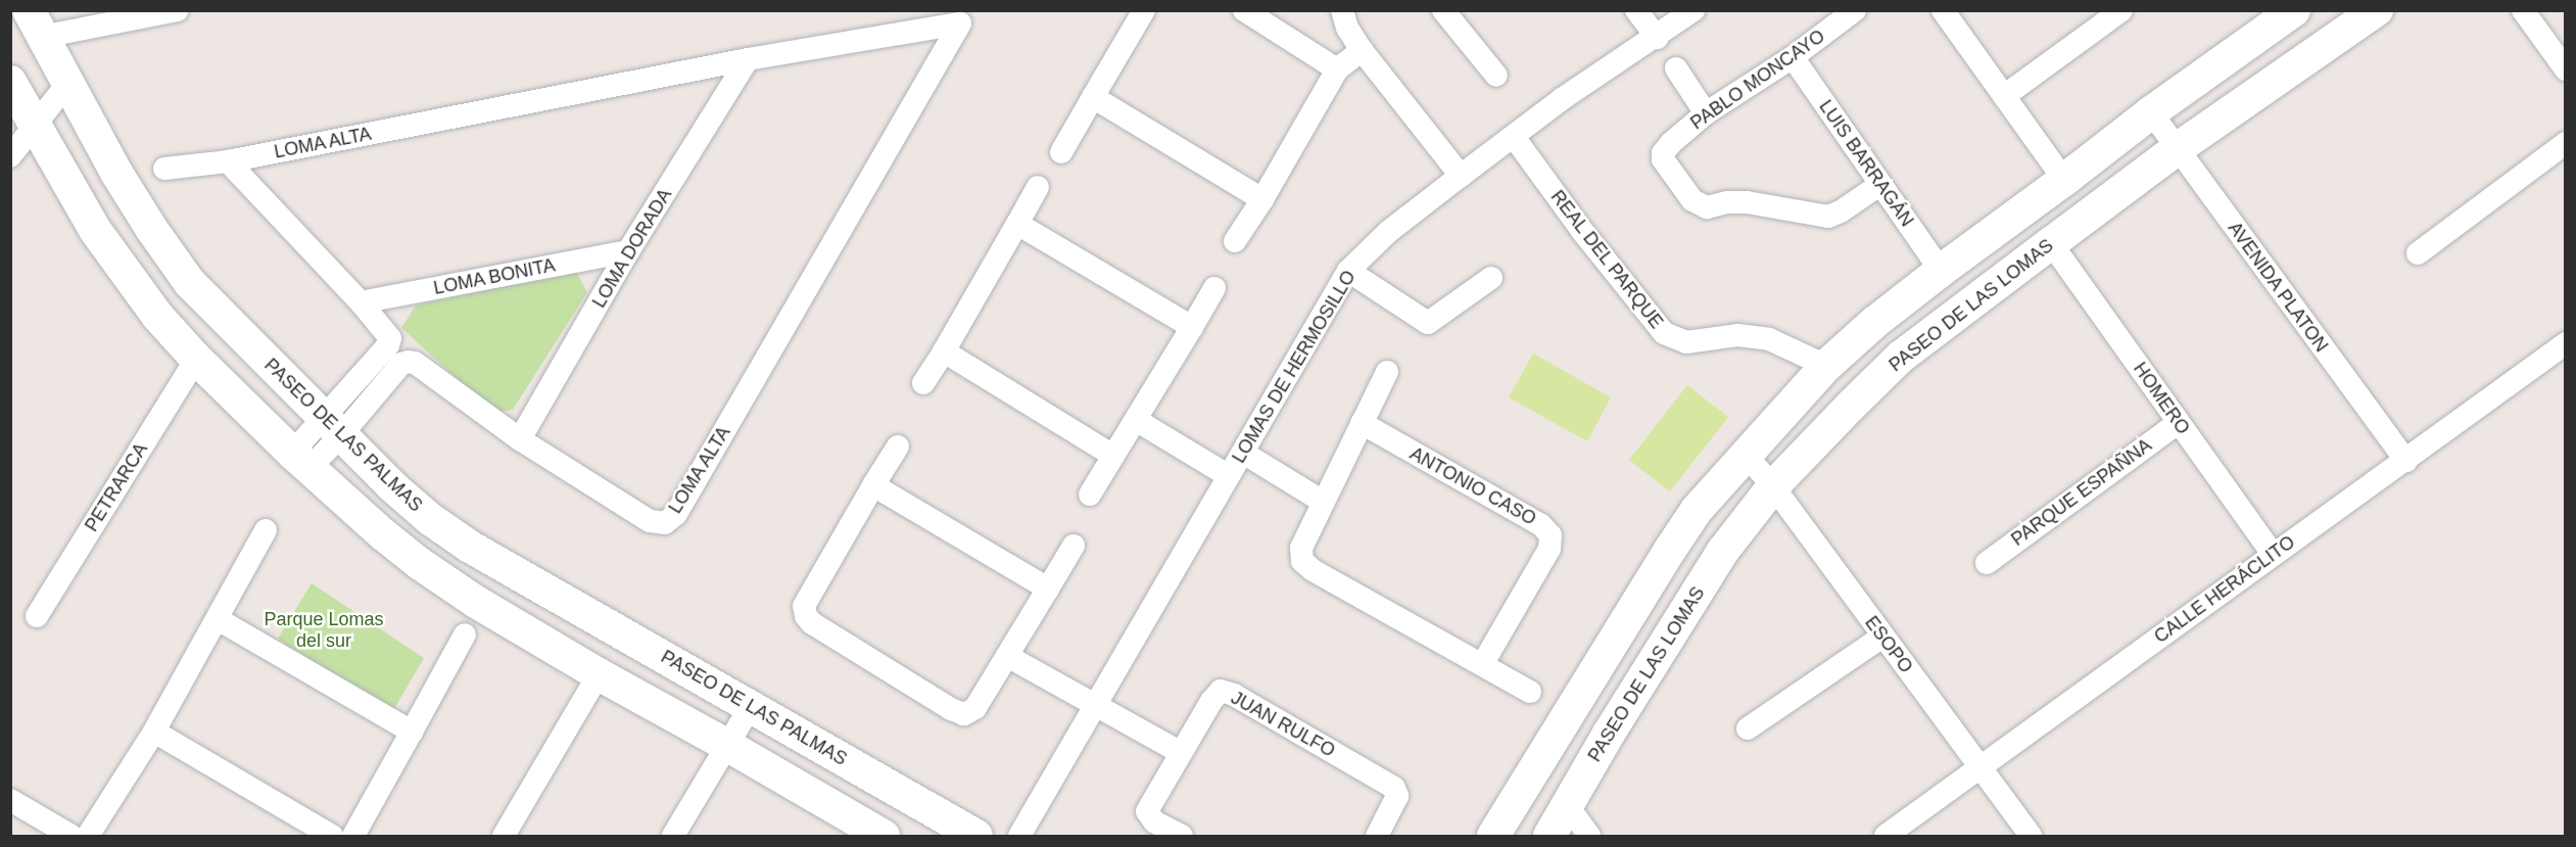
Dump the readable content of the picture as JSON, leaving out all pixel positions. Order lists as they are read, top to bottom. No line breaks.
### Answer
{"streets":{"street":["PABLO MONCAYO","LOMA ALTA","LUIS BARRAGÁN","LOMA DORADA","REAL DEL PARQUE","LOMA BONITA","AVENIDA PLATON","PASEO DE LAS LOMAS","LOMAS DE HERMOSILLO","HOMERO","PASEO DE LAS PALMAS","ANTONIO CASO","PETRARCA","PARQUE ESPAÑNA","CALLE HERÁCLITO","ESOPO","JUAN RULFO"]},"crossings":[["PABLO MONCAYO","LUIS BARRAGÁN"],["LOMA ALTA","LOMA DORADA"],["LOMA ALTA","LOMA BONITA"],["LOMA ALTA","PASEO DE LAS PALMAS"],["LOMA DORADA","LOMA BONITA"],["REAL DEL PARQUE","LOMAS DE HERMOSILLO"],["AVENIDA PLATON","PASEO DE LAS LOMAS"],["AVENIDA PLATON","CALLE HERÁCLITO"],["PASEO DE LAS LOMAS","HOMERO"],["PASEO DE LAS LOMAS","ESOPO"],["HOMERO","PARQUE ESPAÑNA"],["HOMERO","CALLE HERÁCLITO"],["CALLE HERÁCLITO","ESOPO"]],"parks":["Parque Lomas del sur"]}
